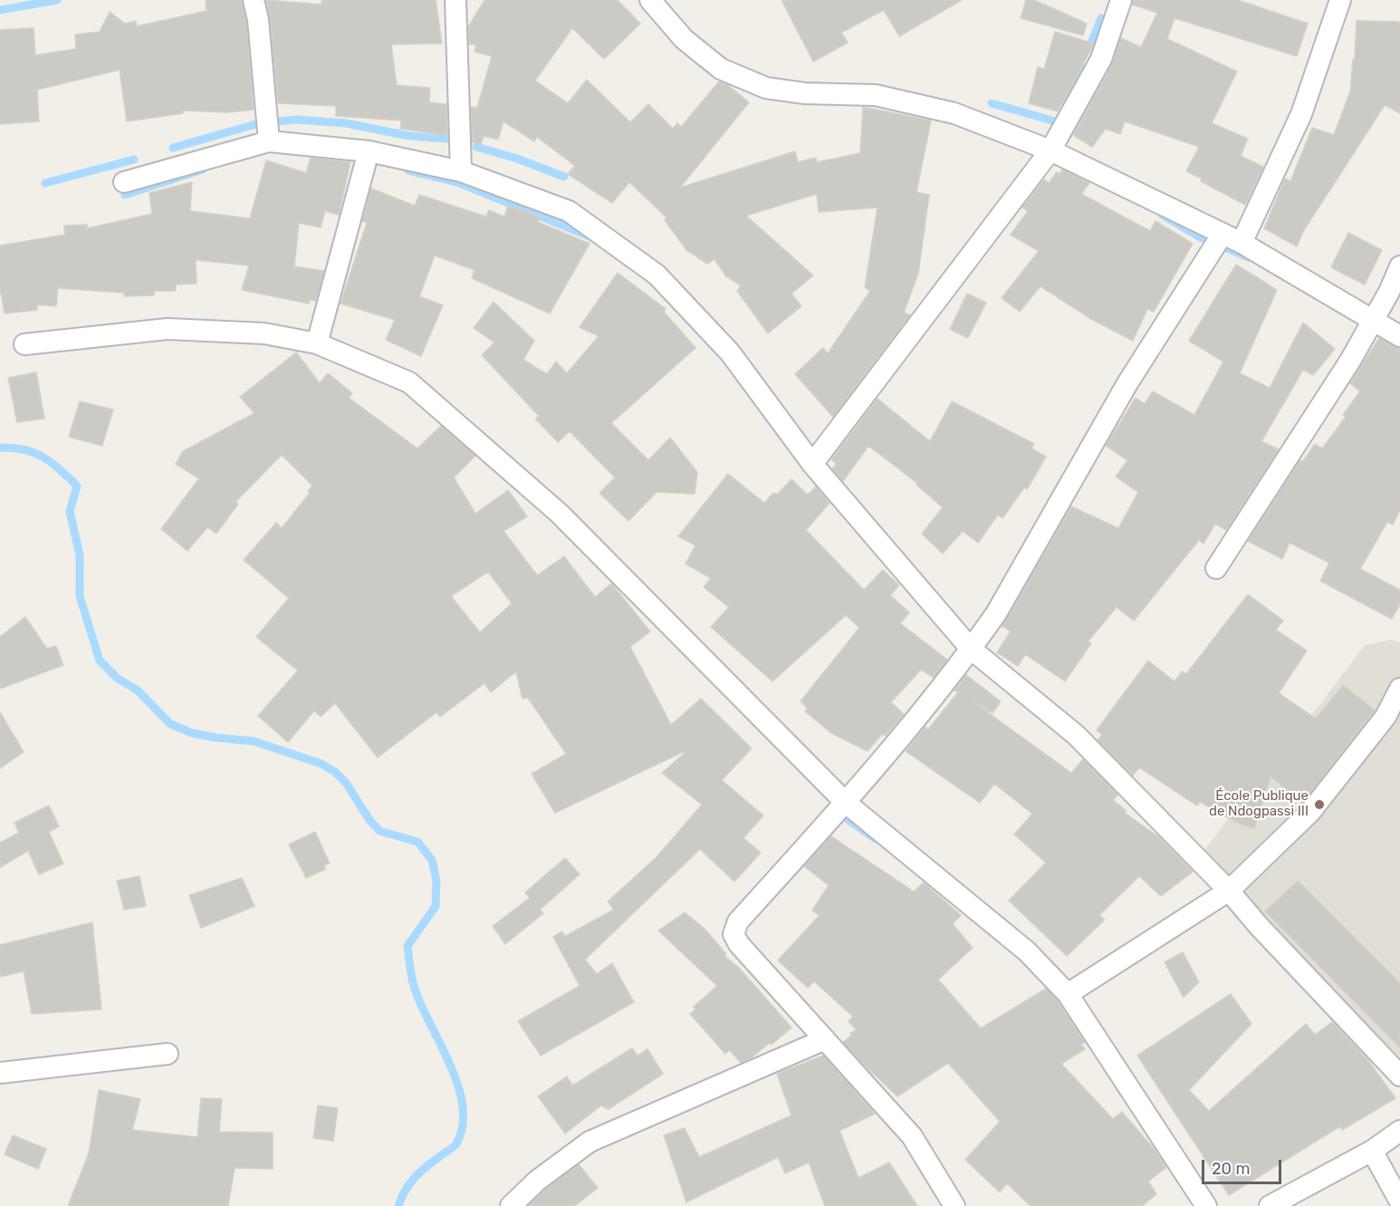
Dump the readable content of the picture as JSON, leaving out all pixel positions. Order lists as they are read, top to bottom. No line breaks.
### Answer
{"places":["École Publique de Ndogpassi III"],"scale_bar":"20 m"}
